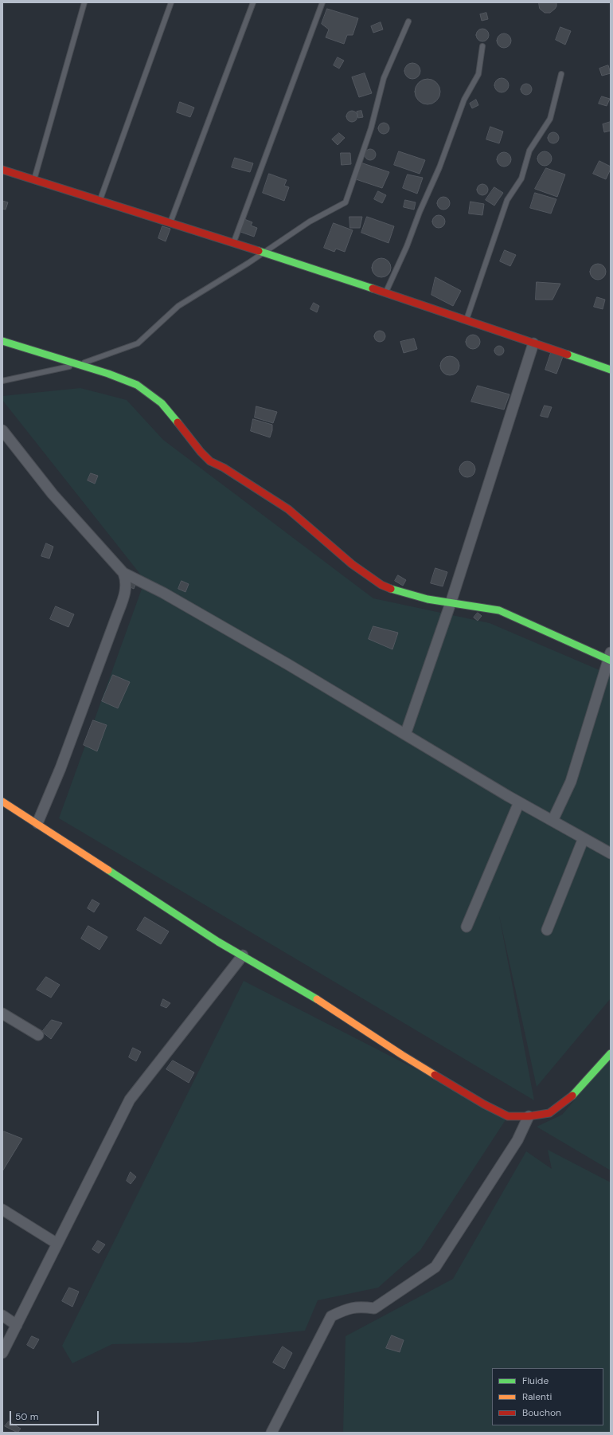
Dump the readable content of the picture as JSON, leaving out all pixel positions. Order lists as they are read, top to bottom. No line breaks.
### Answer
{"legend":["Fluide","Ralenti","Bouchon"],"scale_bar":"50 m"}
